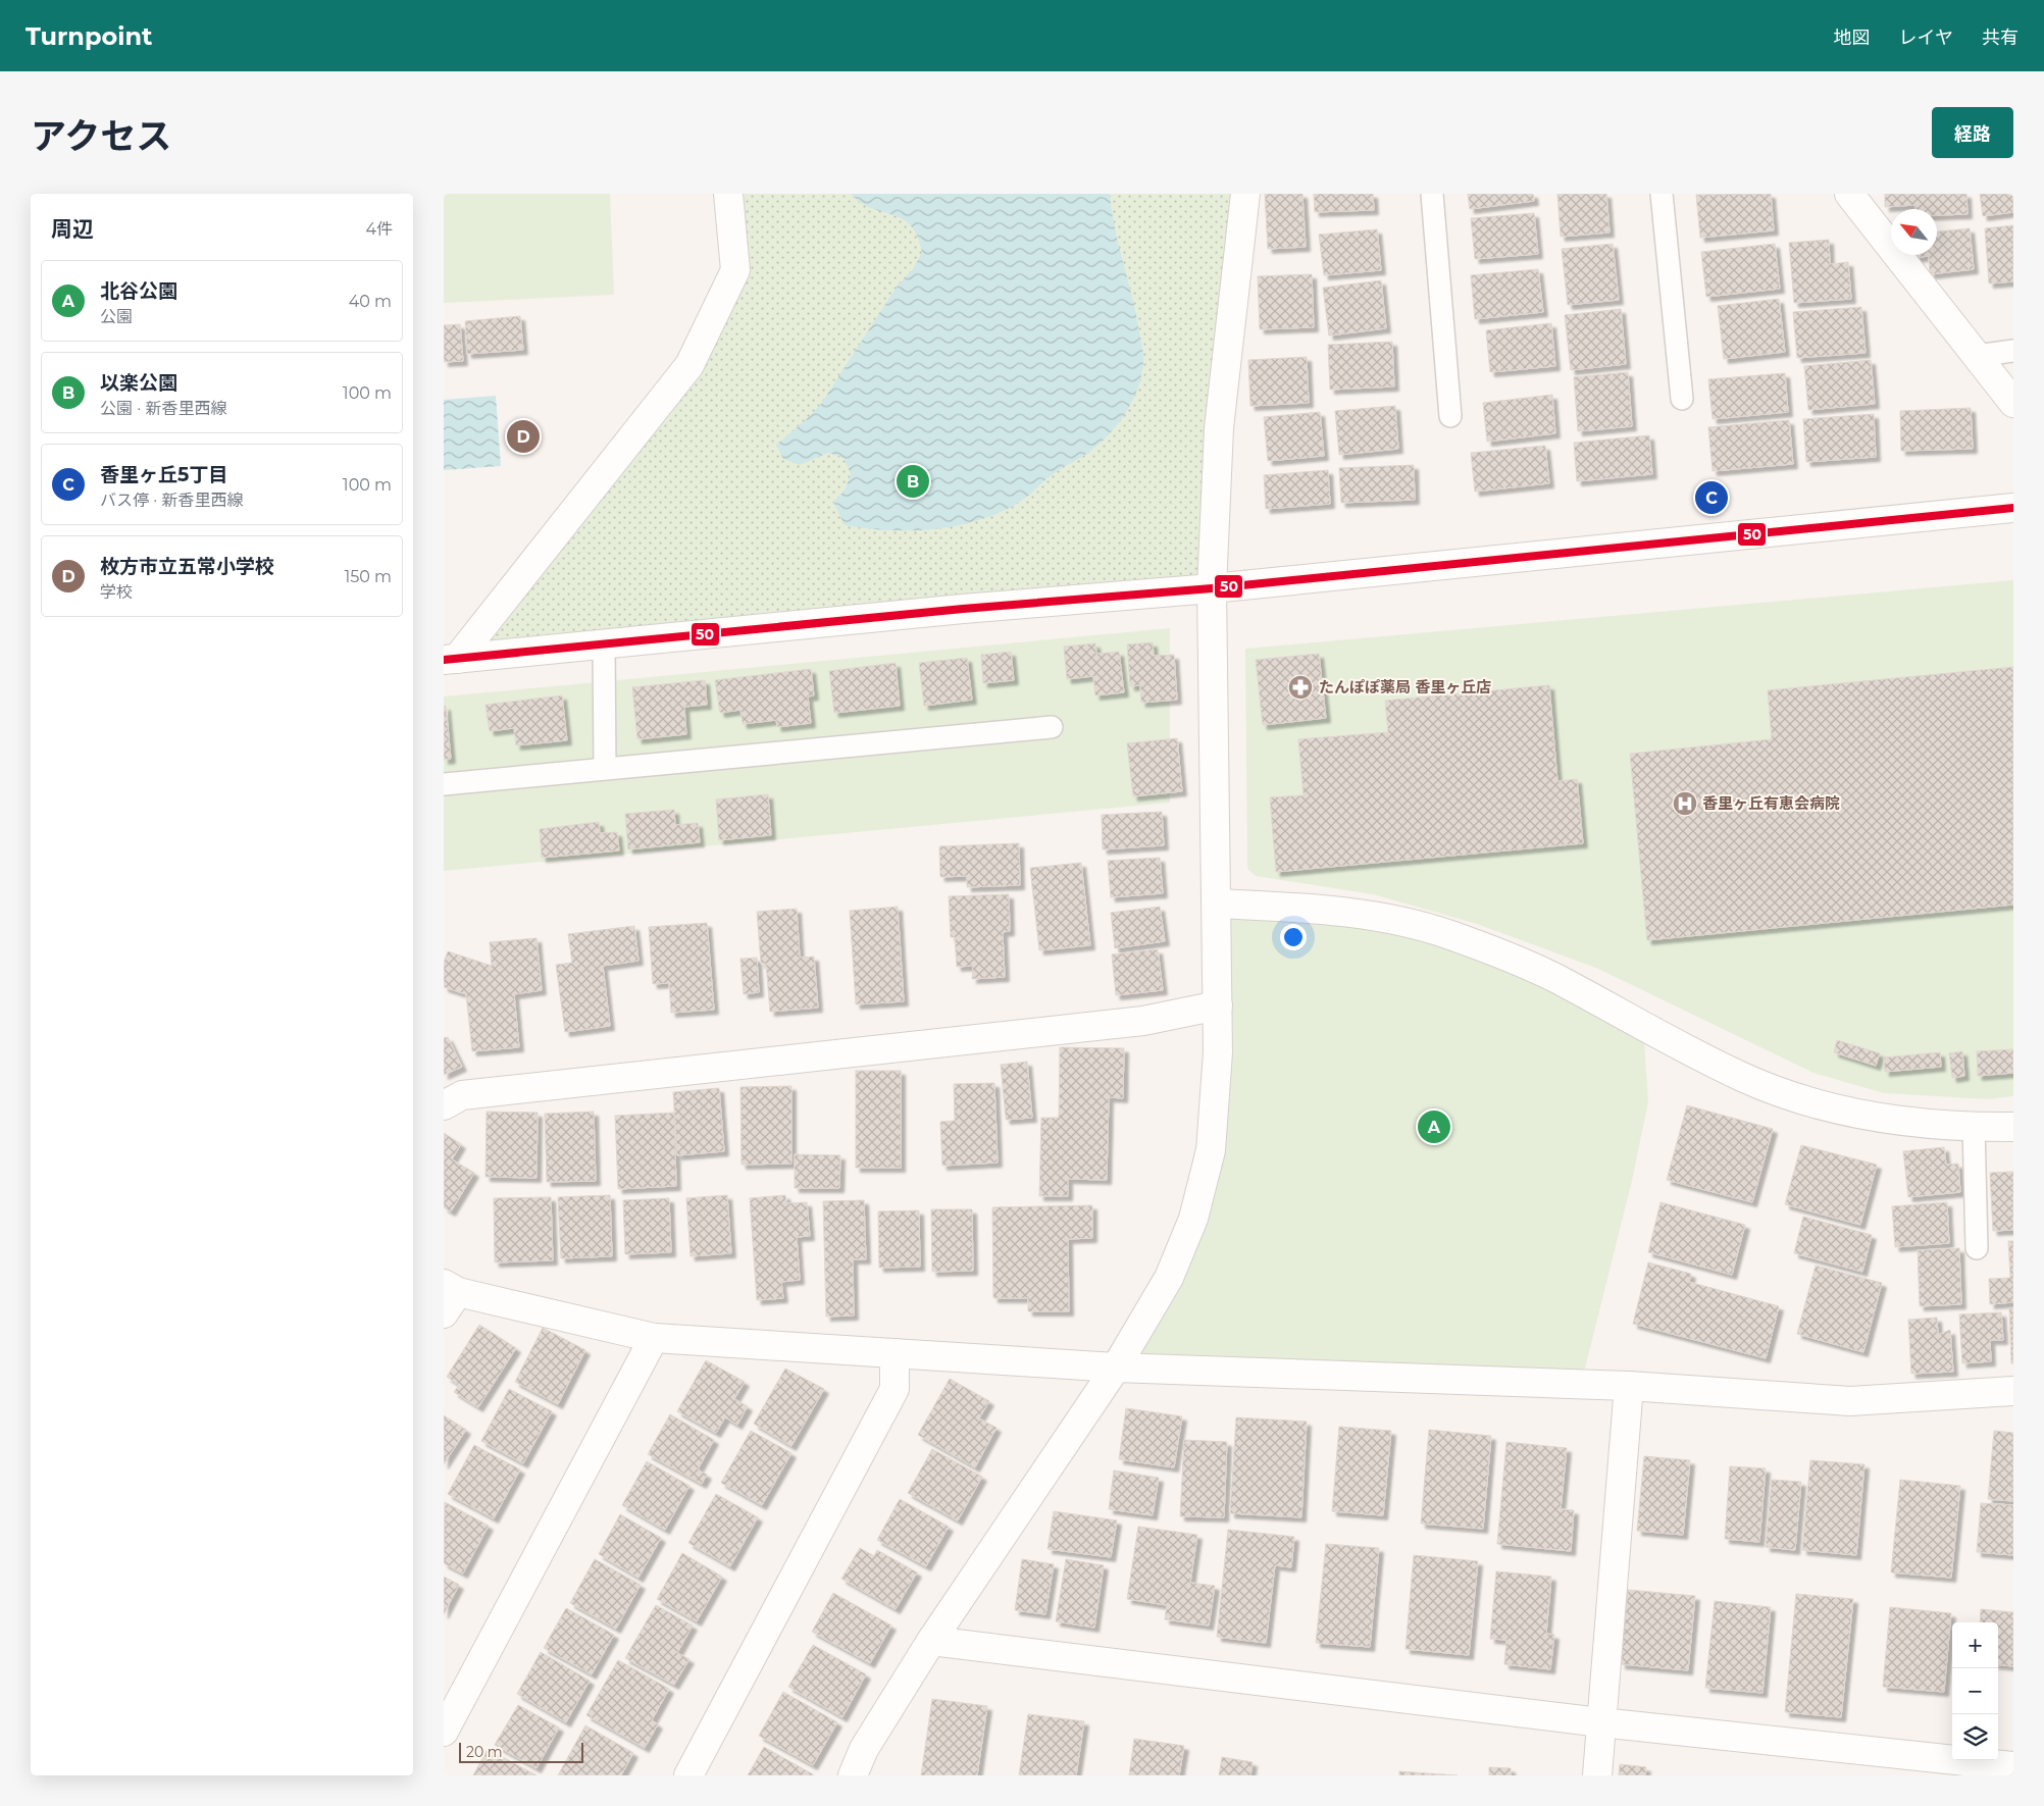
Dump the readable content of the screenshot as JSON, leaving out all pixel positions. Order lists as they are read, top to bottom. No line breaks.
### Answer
{"places":{"pharmacy":["たんぽぽ薬局 香里ヶ丘店"],"hospital":["香里ヶ丘有恵会病院"]},"lines":["transit line 50"],"scale_bar":"20 m","north":"top left","page":{"header":"Turnpoint","nav":["地図","レイヤ","共有"],"title":"アクセス","buttons":"経路","heading":["周辺","4件"],"list":[{"mark":"A","name":"北谷公園","note":"公園","value":"40 m"},{"mark":"B","name":"以楽公園","note":"公園 · 新香里西線","value":"100 m"},{"mark":"C","name":"香里ヶ丘5丁目","note":"バス停 · 新香里西線","value":"100 m"},{"mark":"D","name":"枚方市立五常小学校","note":"学校","value":"150 m"}],"pins":["D","B","C","A"],"map_buttons":["+","−"],"scale":"20 m"}}
